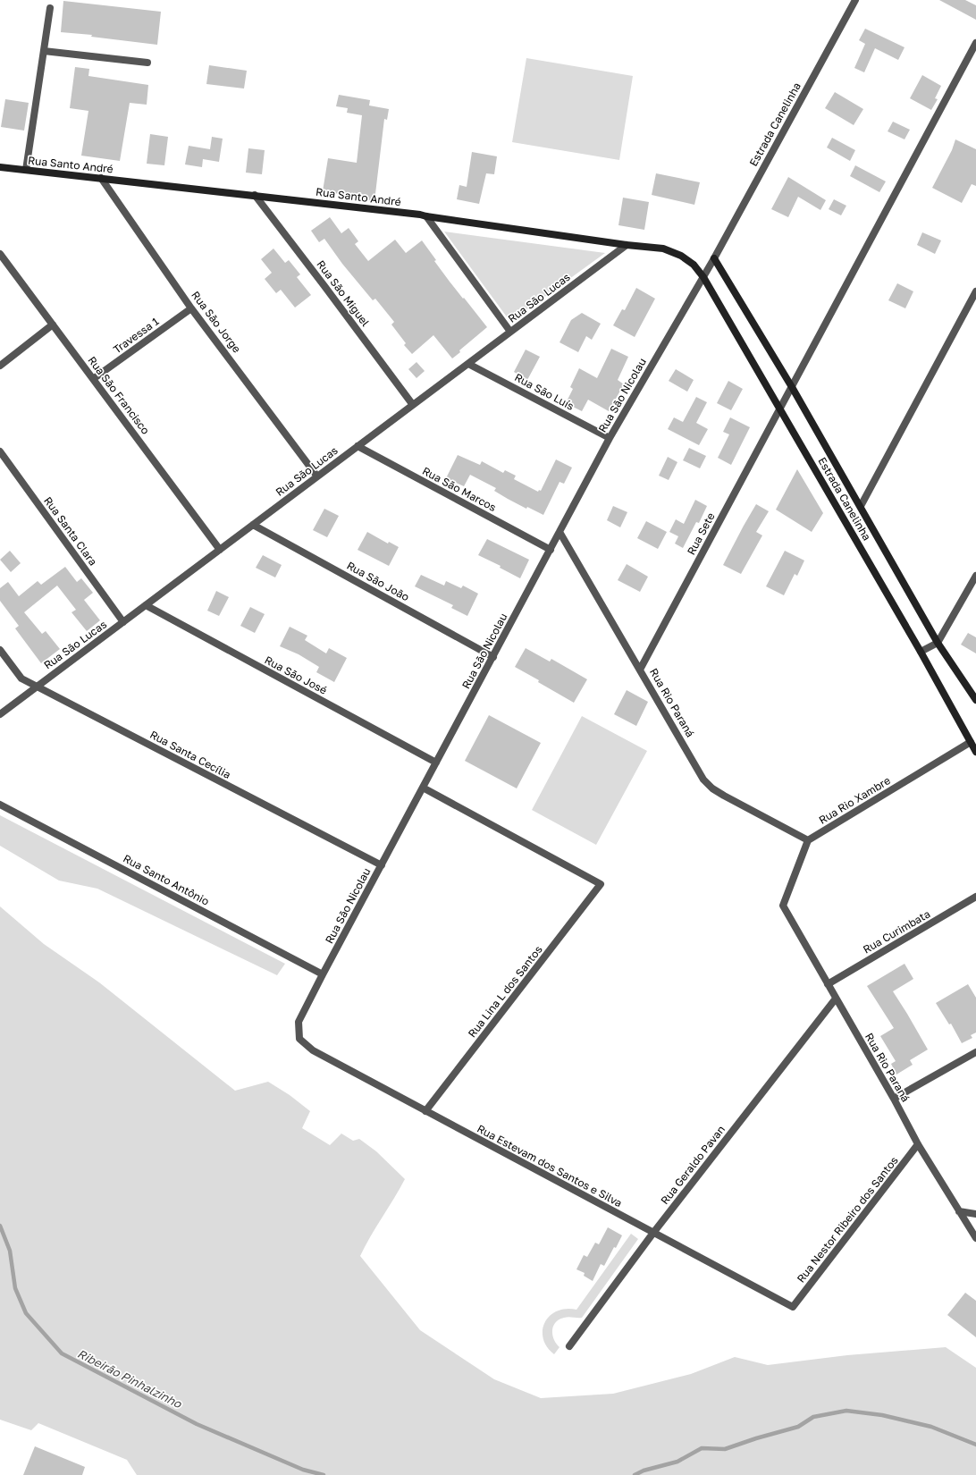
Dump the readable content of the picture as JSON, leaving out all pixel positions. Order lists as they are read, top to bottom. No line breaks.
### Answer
{"streets":{"street":["Estrada Canelinha","Rua Santo André","Rua São Miguel","Rua São Lucas","Rua São Jorge","Travessa 1","Rua São Luís","Rua São Francisco","Rua São Nicolau","Rua São Marcos","Rua Santa Clara","Rua Sete","Rua São João","Rua São José","Rua Rio Paraná","Rua Santa Cecília","Rua Rio Xambre","Rua Santo Antônio","Rua Curimbata","Rua Lina L dos Santos","Rua Geraldo Pavan","Rua Estevam dos Santos e Silva","Rua Nestor Ribeiro dos Santos"]},"crossings":[["Estrada Canelinha","Rua Santo André"],["Estrada Canelinha","Rua São Nicolau"],["Estrada Canelinha","Rua Sete"],["Estrada Canelinha","Rua Rio Xambre"],["Rua Santo André","Rua São Miguel"],["Rua Santo André","Rua São Lucas"],["Rua Santo André","Rua São Jorge"],["Rua Santo André","Rua São Nicolau"],["Rua São Miguel","Rua São Lucas"],["Rua São Lucas","Rua São Jorge"],["Rua São Lucas","Rua São Luís"],["Rua São Lucas","Rua São Francisco"],["Rua São Lucas","Rua São Marcos"],["Rua São Lucas","Rua Santa Clara"],["Rua São Lucas","Rua São João"],["Rua São Lucas","Rua São José"],["Rua São Lucas","Rua Santa Cecília"],["Rua São Jorge","Travessa 1"],["Travessa 1","Rua São Francisco"],["Rua São Luís","Rua São Nicolau"],["Rua São Nicolau","Rua São Marcos"],["Rua São Nicolau","Rua São João"],["Rua São Nicolau","Rua São José"],["Rua São Nicolau","Rua Rio Paraná"],["Rua São Nicolau","Rua Santa Cecília"],["Rua São Nicolau","Rua Santo Antônio"],["Rua São Nicolau","Rua Lina L dos Santos"],["Rua São Nicolau","Rua Estevam dos Santos e Silva"],["Rua Sete","Rua Rio Paraná"],["Rua Rio Paraná","Rua Rio Xambre"],["Rua Rio Paraná","Rua Curimbata"],["Rua Rio Paraná","Rua Geraldo Pavan"],["Rua Rio Paraná","Rua Nestor Ribeiro dos Santos"],["Rua Lina L dos Santos","Rua Estevam dos Santos e Silva"],["Rua Geraldo Pavan","Rua Estevam dos Santos e Silva"],["Rua Estevam dos Santos e Silva","Rua Nestor Ribeiro dos Santos"]],"water":["Ribeirão Pinhalzinho"]}
